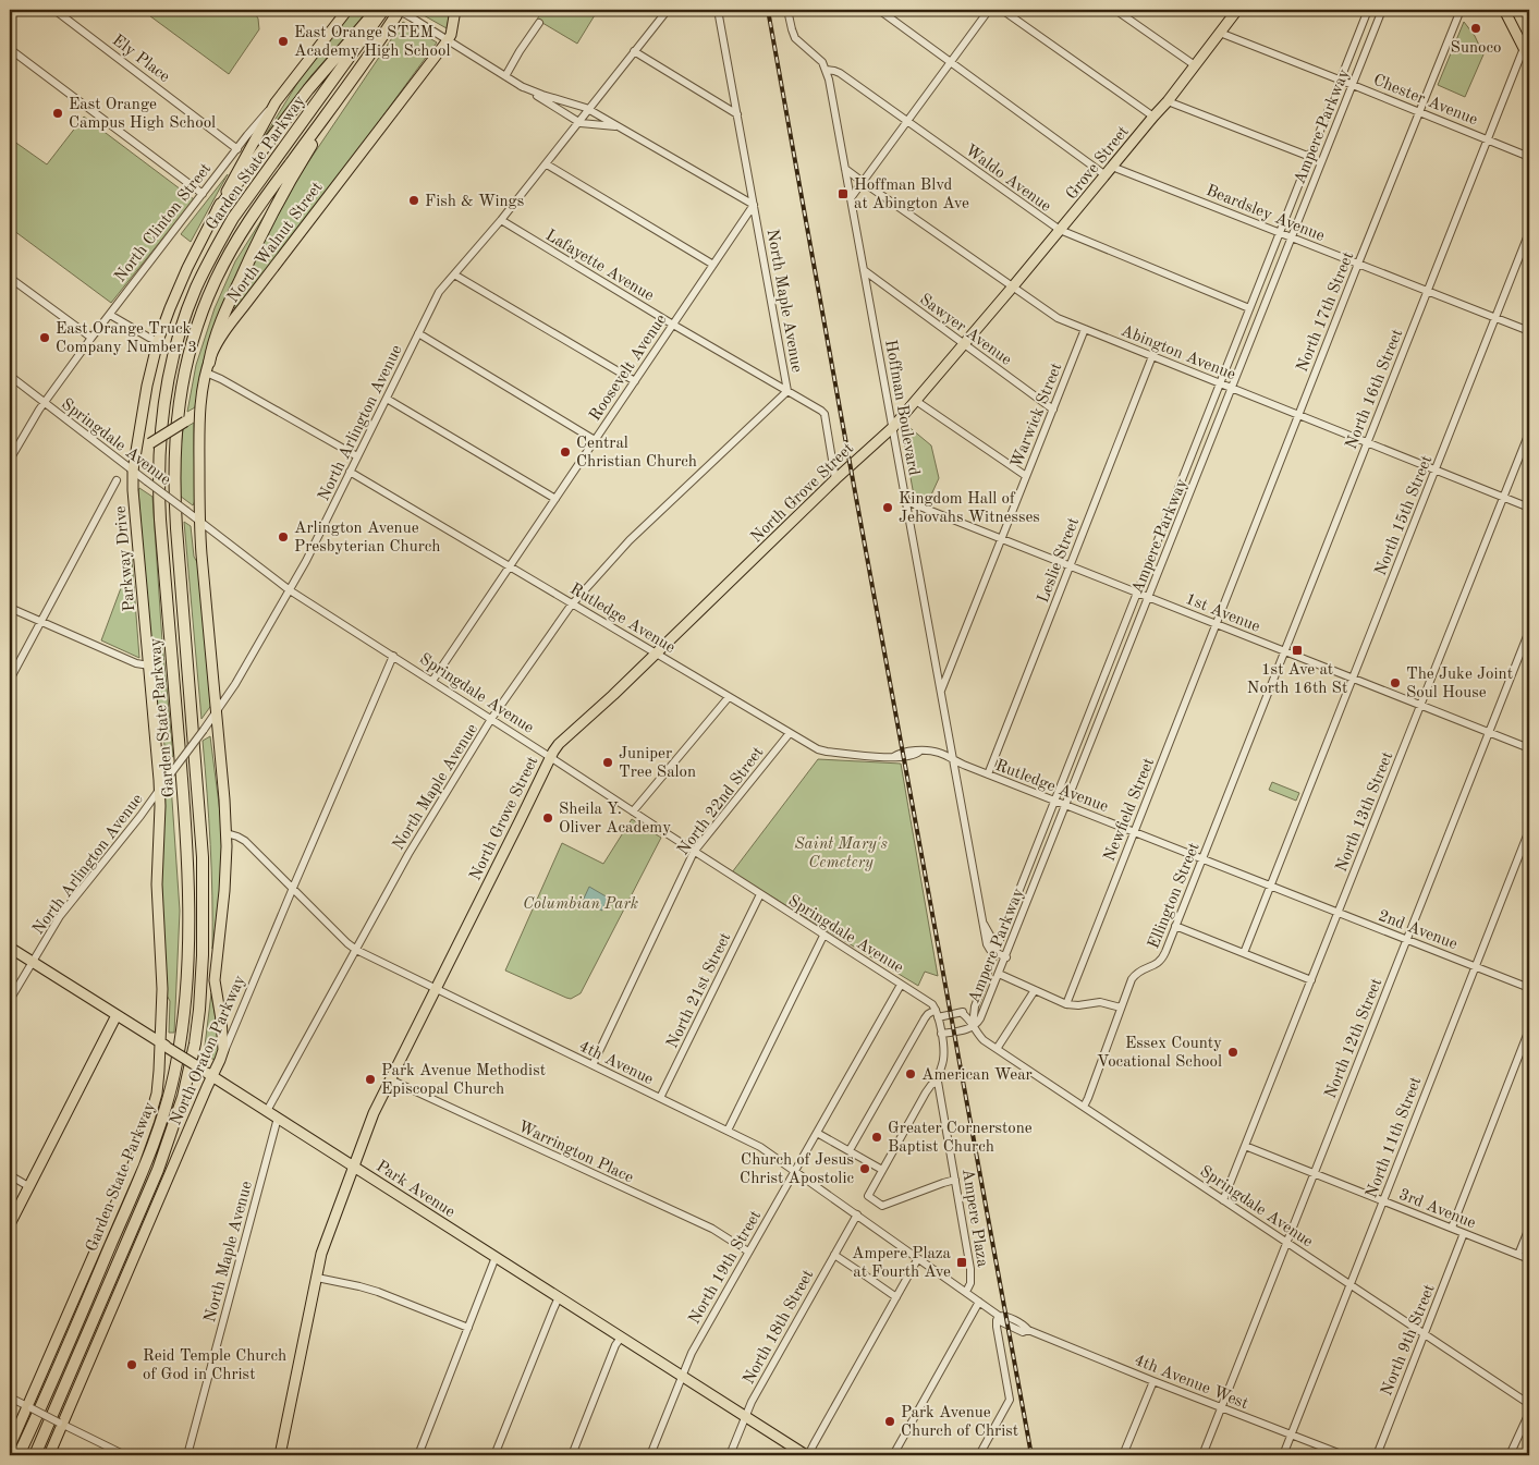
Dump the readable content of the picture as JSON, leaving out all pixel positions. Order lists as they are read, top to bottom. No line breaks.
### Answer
{"streets":{"highway":["Garden State Parkway"],"main road":["Grove Street","North Clinton Street","North Walnut Street","North Grove Street","Parkway Drive","North Oraton Parkway","Park Avenue"],"street":["Ely Place","Chester Avenue","Ampere Parkway","Waldo Avenue","Beardsley Avenue","Lafayette Avenue","North Maple Avenue","North 17th Street","Sawyer Avenue","Abington Avenue","Roosevelt Avenue","North 16th Street","Hoffman Boulevard","Warwick Street","North Arlington Avenue","Springdale Avenue","North 15th Street","Leslie Street","1st Avenue","Rutledge Avenue","North 22nd Street","Newfield Street","North 13th Street","Ellington Street","2nd Avenue","North 21st Street","North 12th Street","4th Avenue","North 11th Street","Warrington Place","3rd Avenue","Ampere Plaza","North 19th Street","North 18th Street","North 9th Street","4th Avenue West"]},"crossings":[["Ely Place","North Clinton Street"],["Chester Avenue","Ampere Parkway"],["Chester Avenue","Grove Street"],["Chester Avenue","North 17th Street"],["Chester Avenue","North 16th Street"],["Ampere Parkway","Waldo Avenue"],["Ampere Parkway","Beardsley Avenue"],["Ampere Parkway","Abington Avenue"],["Ampere Parkway","Hoffman Boulevard"],["Ampere Parkway","Springdale Avenue"],["Ampere Parkway","1st Avenue"],["Ampere Parkway","Rutledge Avenue"],["Grove Street","Waldo Avenue"],["Grove Street","Beardsley Avenue"],["Grove Street","Abington Avenue"],["Grove Street","North Grove Street"],["Waldo Avenue","Hoffman Boulevard"],["Beardsley Avenue","North 17th Street"],["Beardsley Avenue","North 16th Street"],["Beardsley Avenue","North 15th Street"],["North Clinton Street","Springdale Avenue"],["North Clinton Street","Parkway Drive"],["North Walnut Street","Springdale Avenue"],["Lafayette Avenue","North Maple Avenue"],["Lafayette Avenue","Roosevelt Avenue"],["Lafayette Avenue","North Arlington Avenue"],["Lafayette Avenue","North Grove Street"],["North Maple Avenue","Roosevelt Avenue"],["North Maple Avenue","Springdale Avenue"],["North Maple Avenue","Rutledge Avenue"],["North Maple Avenue","4th Avenue"],["North Maple Avenue","Park Avenue"],["North 17th Street","Abington Avenue"],["North 17th Street","1st Avenue"],["North 17th Street","Newfield Street"],["Sawyer Avenue","Hoffman Boulevard"],["Sawyer Avenue","Warwick Street"],["Sawyer Avenue","North Grove Street"],["Abington Avenue","North 16th Street"],["Abington Avenue","Hoffman Boulevard"],["Abington Avenue","Warwick Street"],["Abington Avenue","North 15th Street"],["Abington Avenue","Leslie Street"],["Abington Avenue","North 13th Street"],["Roosevelt Avenue","Springdale Avenue"],["Roosevelt Avenue","Rutledge Avenue"],["North 16th Street","1st Avenue"],["North 16th Street","Ellington Street"],["Hoffman Boulevard","Warwick Street"],["Hoffman Boulevard","North Grove Street"],["Hoffman Boulevard","1st Avenue"],["Hoffman Boulevard","Rutledge Avenue"],["Warwick Street","1st Avenue"],["North Arlington Avenue","Springdale Avenue"],["North Arlington Avenue","Parkway Drive"],["North Arlington Avenue","Rutledge Avenue"],["North Arlington Avenue","Park Avenue"],["Springdale Avenue","North Grove Street"],["Springdale Avenue","Parkway Drive"],["Springdale Avenue","North 22nd Street"],["Springdale Avenue","North 13th Street"],["Springdale Avenue","Ellington Street"],["Springdale Avenue","North 21st Street"],["Springdale Avenue","North 12th Street"],["Springdale Avenue","North Oraton Parkway"],["Springdale Avenue","North 11th Street"],["Springdale Avenue","North 19th Street"],["Springdale Avenue","North 9th Street"],["North Grove Street","Rutledge Avenue"],["North Grove Street","4th Avenue"],["North Grove Street","Warrington Place"],["North Grove Street","Park Avenue"],["North 15th Street","1st Avenue"],["North 15th Street","Rutledge Avenue"],["Parkway Drive","North Oraton Parkway"],["Parkway Drive","Park Avenue"],["Leslie Street","1st Avenue"],["Leslie Street","Rutledge Avenue"],["1st Avenue","Newfield Street"],["1st Avenue","North 13th Street"],["1st Avenue","North 12th Street"],["Rutledge Avenue","North 22nd Street"],["Rutledge Avenue","Newfield Street"],["Rutledge Avenue","Ellington Street"],["Rutledge Avenue","2nd Avenue"],["North 22nd Street","4th Avenue"],["North 13th Street","2nd Avenue"],["North 13th Street","3rd Avenue"],["2nd Avenue","North 12th Street"],["2nd Avenue","North 11th Street"],["North 21st Street","4th Avenue"],["North 12th Street","3rd Avenue"],["North 12th Street","4th Avenue West"],["North Oraton Parkway","4th Avenue"],["North Oraton Parkway","Park Avenue"],["4th Avenue","Ampere Plaza"],["4th Avenue","North 19th Street"],["4th Avenue","North 18th Street"],["4th Avenue","4th Avenue West"],["North 11th Street","3rd Avenue"],["North 11th Street","4th Avenue West"],["Warrington Place","North 19th Street"],["Park Avenue","North 19th Street"],["Park Avenue","North 18th Street"],["3rd Avenue","North 9th Street"]],"parks":["Saint Mary's Cemetery","Columbian Park"],"places":{"other":["Sunoco","East Orange STEM Academy High School","East Orange Campus High School","Fish & Wings","East Orange Truck Company Number 3","Central Christian Church","Kingdom Hall of Jehovahs Witnesses","Arlington Avenue Presbyterian Church","The Juke Joint Soul House","Juniper Tree Salon","Sheila Y. Oliver Academy","Essex County Vocational School","American Wear","Park Avenue Methodist Episcopal Church","Greater Cornerstone Baptist Church","Church of Jesus Christ Apostolic","Reid Temple Church of God in Christ","Park Avenue Church of Christ"],"transit":["Hoffman Blvd at Abington Ave","1st Ave at North 16th St","Ampere Plaza at Fourth Ave"]}}
